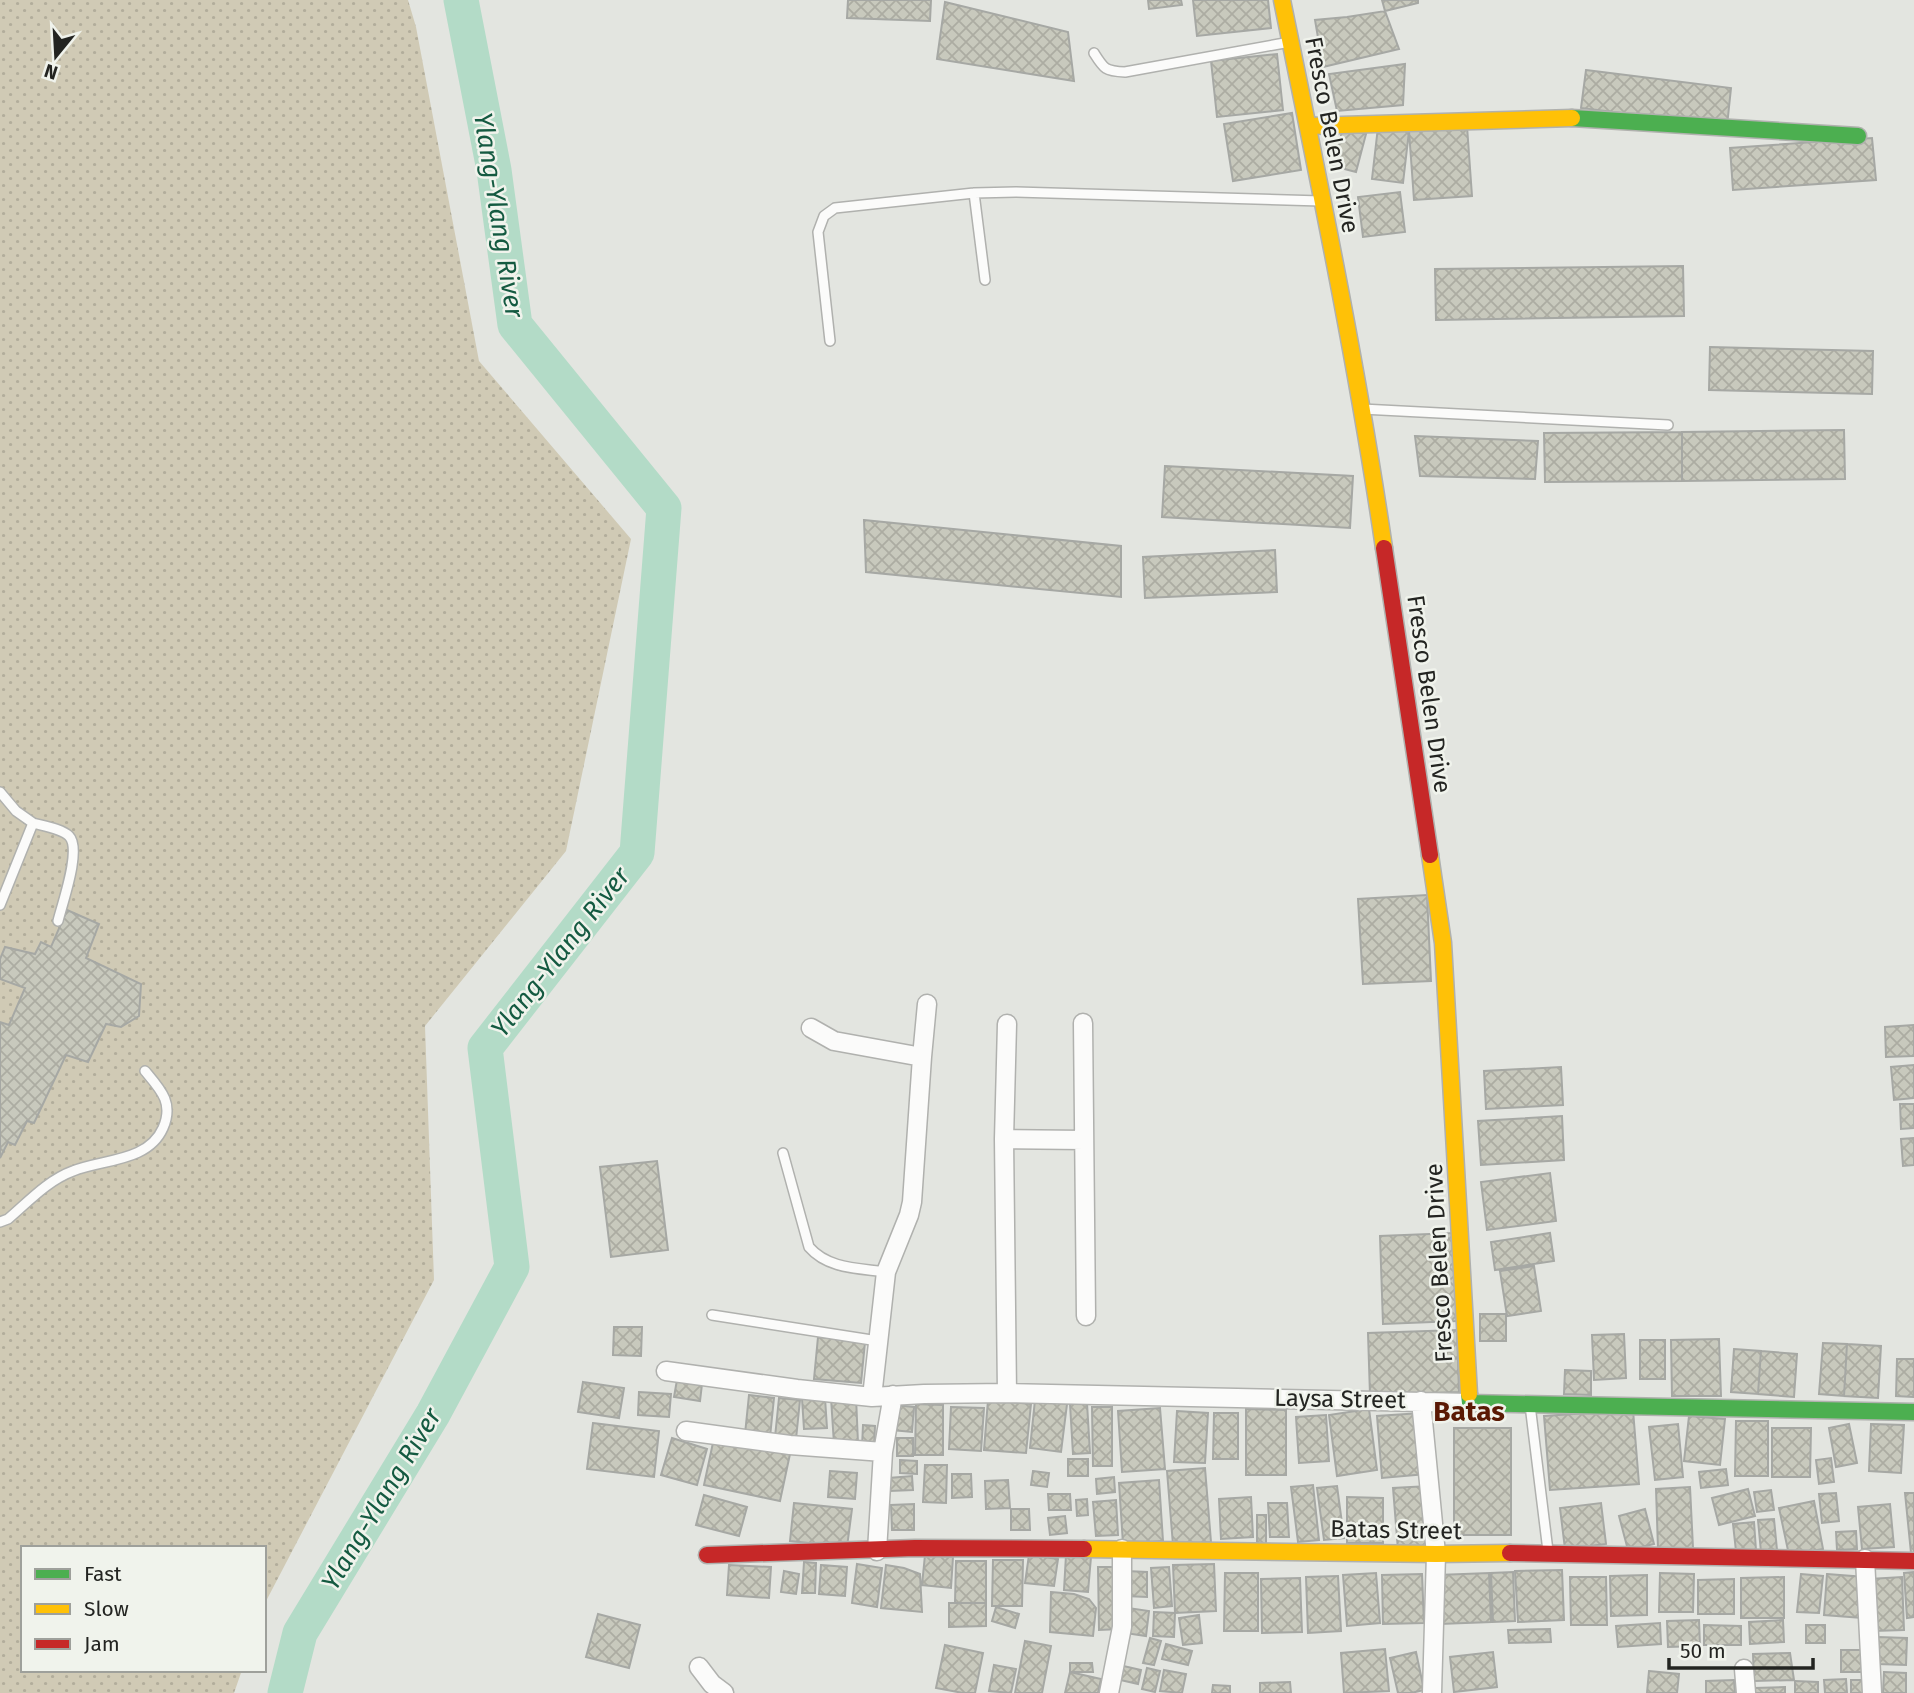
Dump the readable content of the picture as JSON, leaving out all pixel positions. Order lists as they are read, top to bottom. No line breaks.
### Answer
{"streets":{"street":["Fresco Belen Drive","Laysa Street","Batas Street"]},"crossings":[["Fresco Belen Drive","Laysa Street"]],"districts":["Batas"],"water":["Ylang-Ylang River"],"legend":["Fast","Slow","Jam"],"scale_bar":"50 m","north":"bottom"}
